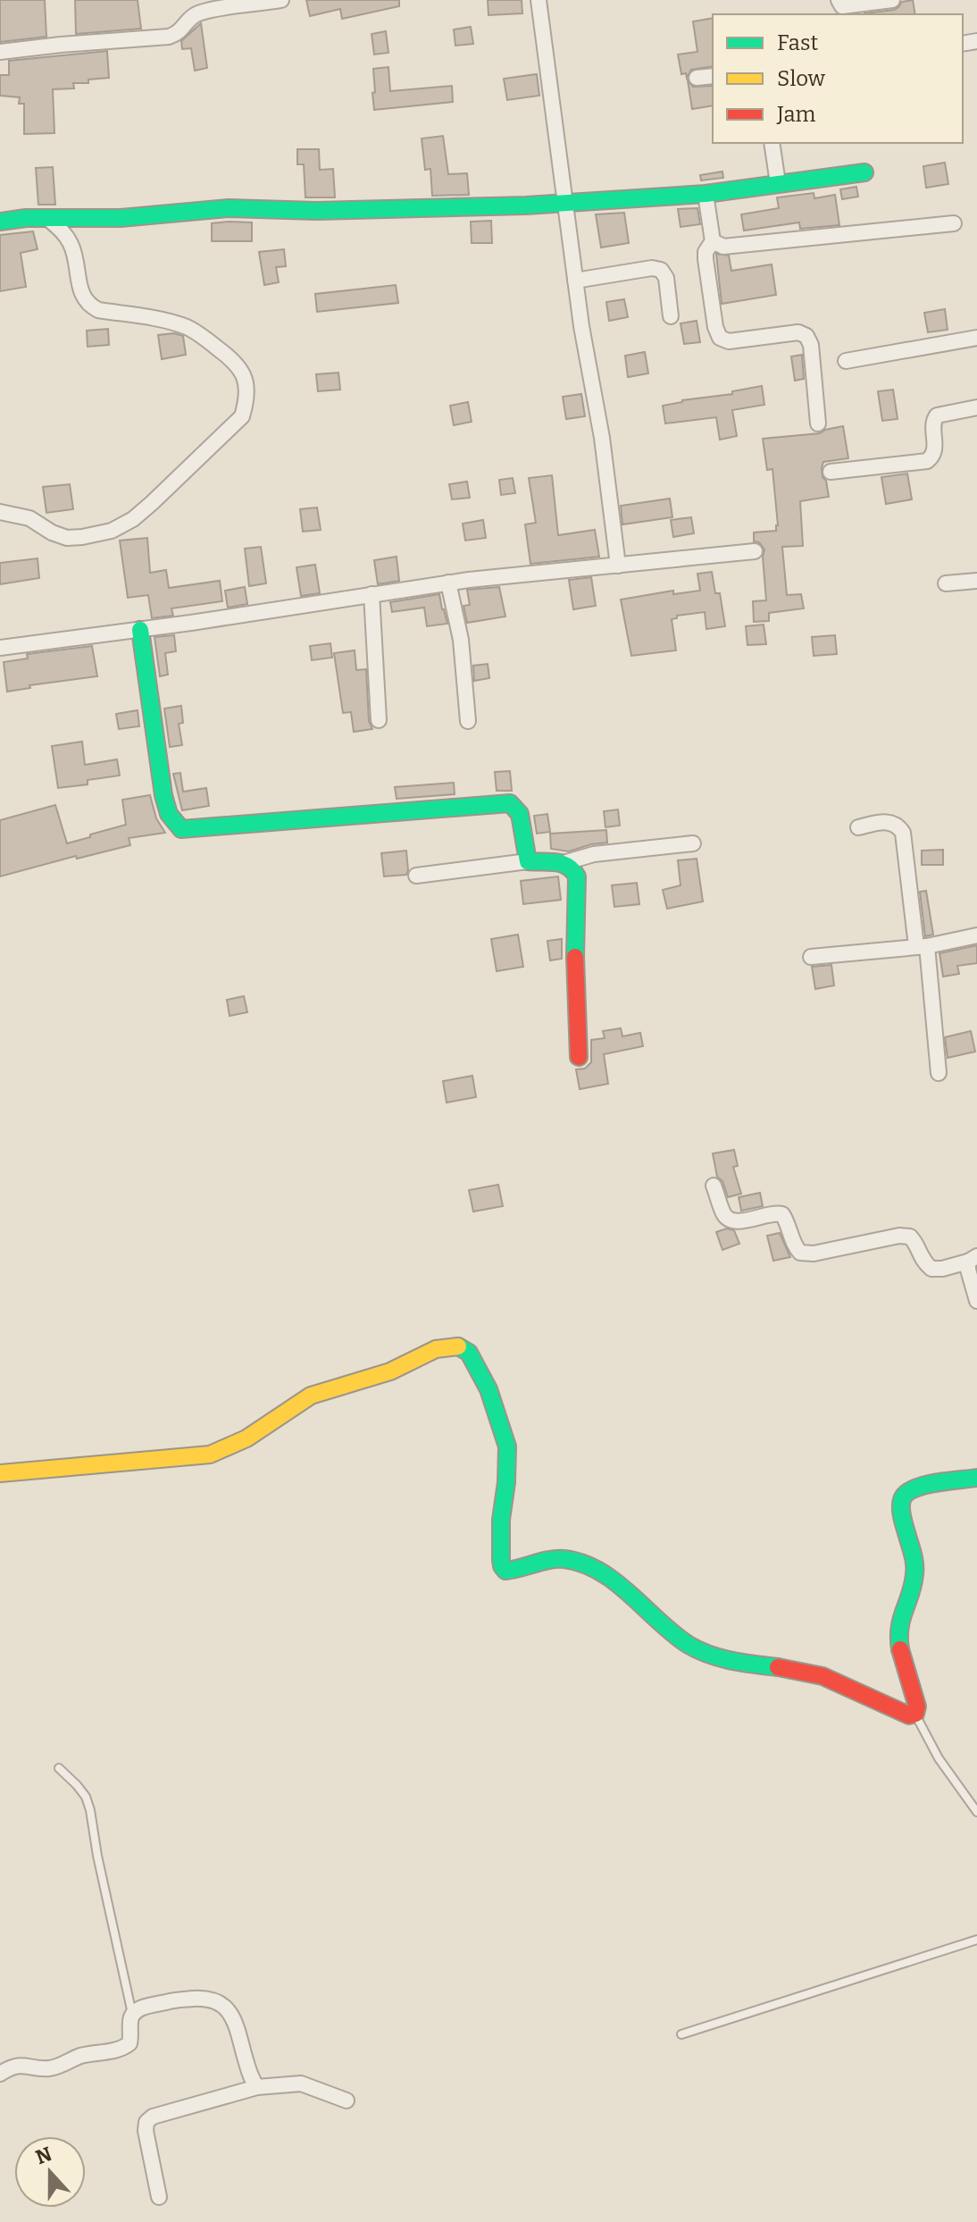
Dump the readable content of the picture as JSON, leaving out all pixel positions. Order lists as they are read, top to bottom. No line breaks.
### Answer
{"legend":["Fast","Slow","Jam"],"north":"top"}
